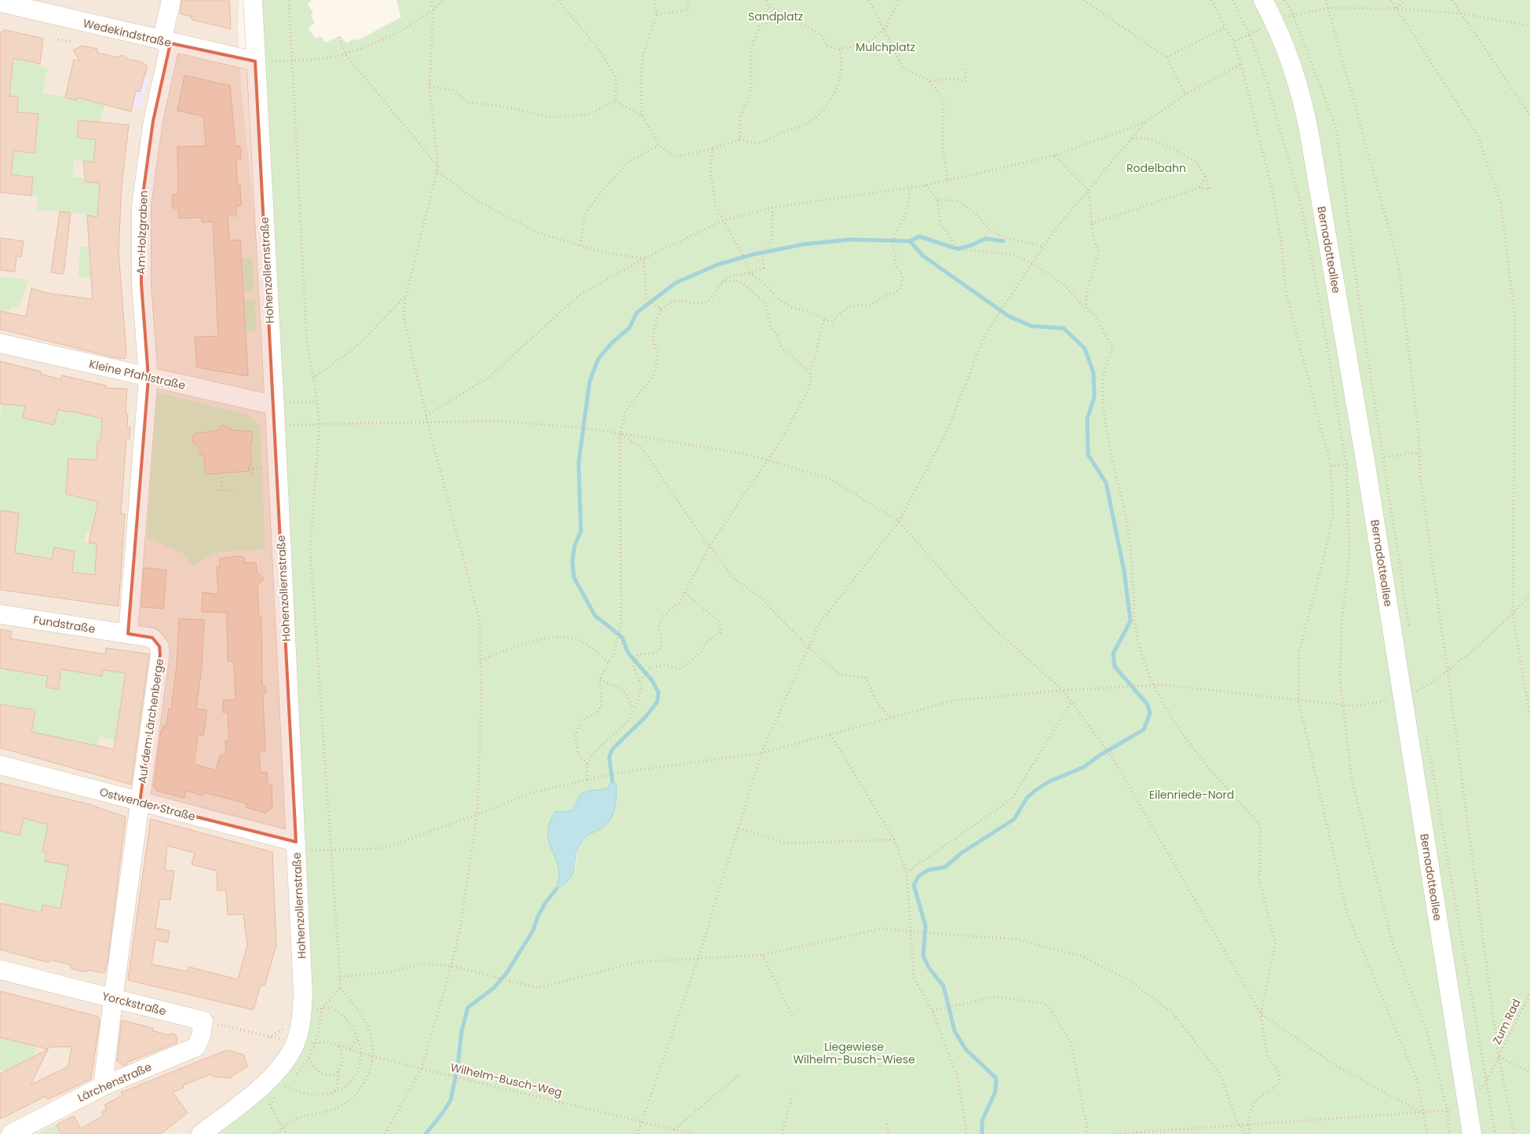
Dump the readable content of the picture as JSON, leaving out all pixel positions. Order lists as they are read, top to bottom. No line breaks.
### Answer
{"streets":{"street":["Wedekindstraße","Am Holzgraben","Bernadotteallee","Hohenzollernstraße","Kleine Pfahlstraße","Fundstraße","Auf dem Lärchenberge","Ostwender Straße","Yorckstraße","Lärchenstraße"],"path":["Zum Rad","Wilhelm-Busch-Weg"]},"crossings":[["Wedekindstraße","Am Holzgraben"],["Wedekindstraße","Hohenzollernstraße"],["Am Holzgraben","Kleine Pfahlstraße"],["Bernadotteallee","Zum Rad"],["Hohenzollernstraße","Kleine Pfahlstraße"],["Hohenzollernstraße","Ostwender Straße"],["Fundstraße","Auf dem Lärchenberge"],["Auf dem Lärchenberge","Ostwender Straße"],["Auf dem Lärchenberge","Yorckstraße"],["Auf dem Lärchenberge","Lärchenstraße"],["Yorckstraße","Lärchenstraße"]],"parks":["Sandplatz","Mulchplatz","Rodelbahn","Eilenriede-Nord","Liegewiese Wilhelm-Busch-Wiese"]}
